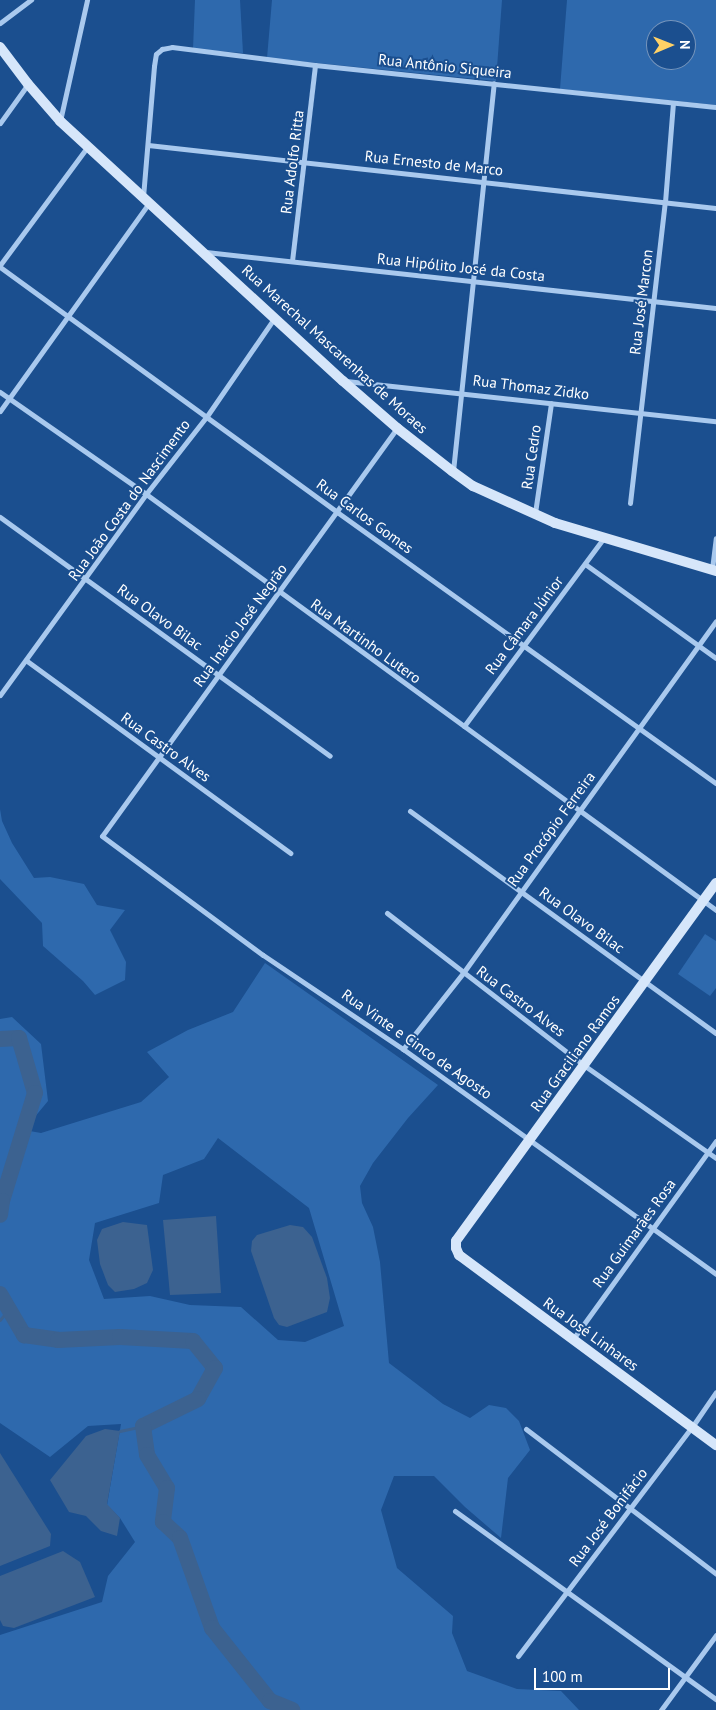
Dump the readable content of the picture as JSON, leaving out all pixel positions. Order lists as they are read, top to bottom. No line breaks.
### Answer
{"streets":{"street":["Rua Antônio Siqueira","Rua Adolfo Ritta","Rua Ernesto de Marco","Rua Hipólito José da Costa","Rua José Marcon","Rua Marechal Mascarenhas de Moraes","Rua Thomaz Zidko","Rua Cedro","Rua João Costa do Nascimento","Rua Carlos Gomes","Rua Olavo Bilac","Rua Inácio José Negrão","Rua Câmara Júnior","Rua Martinho Lutero","Rua Castro Alves","Rua Procópio Ferreira","Rua Vinte e Cinco de Agosto","Rua Graciliano Ramos","Rua Guimarães Rosa","Rua José Linhares","Rua José Bonifácio"]},"crossings":[["Rua Antônio Siqueira","Rua Adolfo Ritta"],["Rua Antônio Siqueira","Rua Ernesto de Marco"],["Rua Antônio Siqueira","Rua José Marcon"],["Rua Adolfo Ritta","Rua Ernesto de Marco"],["Rua Adolfo Ritta","Rua Hipólito José da Costa"],["Rua Ernesto de Marco","Rua José Marcon"],["Rua Hipólito José da Costa","Rua José Marcon"],["Rua Hipólito José da Costa","Rua Marechal Mascarenhas de Moraes"],["Rua José Marcon","Rua Thomaz Zidko"],["Rua Marechal Mascarenhas de Moraes","Rua Thomaz Zidko"],["Rua Marechal Mascarenhas de Moraes","Rua Cedro"],["Rua Marechal Mascarenhas de Moraes","Rua João Costa do Nascimento"],["Rua Marechal Mascarenhas de Moraes","Rua Inácio José Negrão"],["Rua Marechal Mascarenhas de Moraes","Rua Câmara Júnior"],["Rua Thomaz Zidko","Rua Cedro"],["Rua João Costa do Nascimento","Rua Carlos Gomes"],["Rua João Costa do Nascimento","Rua Olavo Bilac"],["Rua João Costa do Nascimento","Rua Martinho Lutero"],["Rua João Costa do Nascimento","Rua Castro Alves"],["Rua Carlos Gomes","Rua Inácio José Negrão"],["Rua Carlos Gomes","Rua Câmara Júnior"],["Rua Carlos Gomes","Rua Procópio Ferreira"],["Rua Olavo Bilac","Rua Inácio José Negrão"],["Rua Olavo Bilac","Rua Procópio Ferreira"],["Rua Olavo Bilac","Rua Graciliano Ramos"],["Rua Inácio José Negrão","Rua Martinho Lutero"],["Rua Inácio José Negrão","Rua Castro Alves"],["Rua Inácio José Negrão","Rua Vinte e Cinco de Agosto"],["Rua Câmara Júnior","Rua Martinho Lutero"],["Rua Martinho Lutero","Rua Procópio Ferreira"],["Rua Martinho Lutero","Rua Graciliano Ramos"],["Rua Castro Alves","Rua Procópio Ferreira"],["Rua Castro Alves","Rua Graciliano Ramos"],["Rua Castro Alves","Rua Guimarães Rosa"],["Rua Procópio Ferreira","Rua Vinte e Cinco de Agosto"],["Rua Vinte e Cinco de Agosto","Rua Graciliano Ramos"],["Rua Vinte e Cinco de Agosto","Rua Guimarães Rosa"],["Rua Graciliano Ramos","Rua José Linhares"],["Rua Guimarães Rosa","Rua José Linhares"],["Rua José Linhares","Rua José Bonifácio"]],"scale_bar":"100 m","north":"right"}
